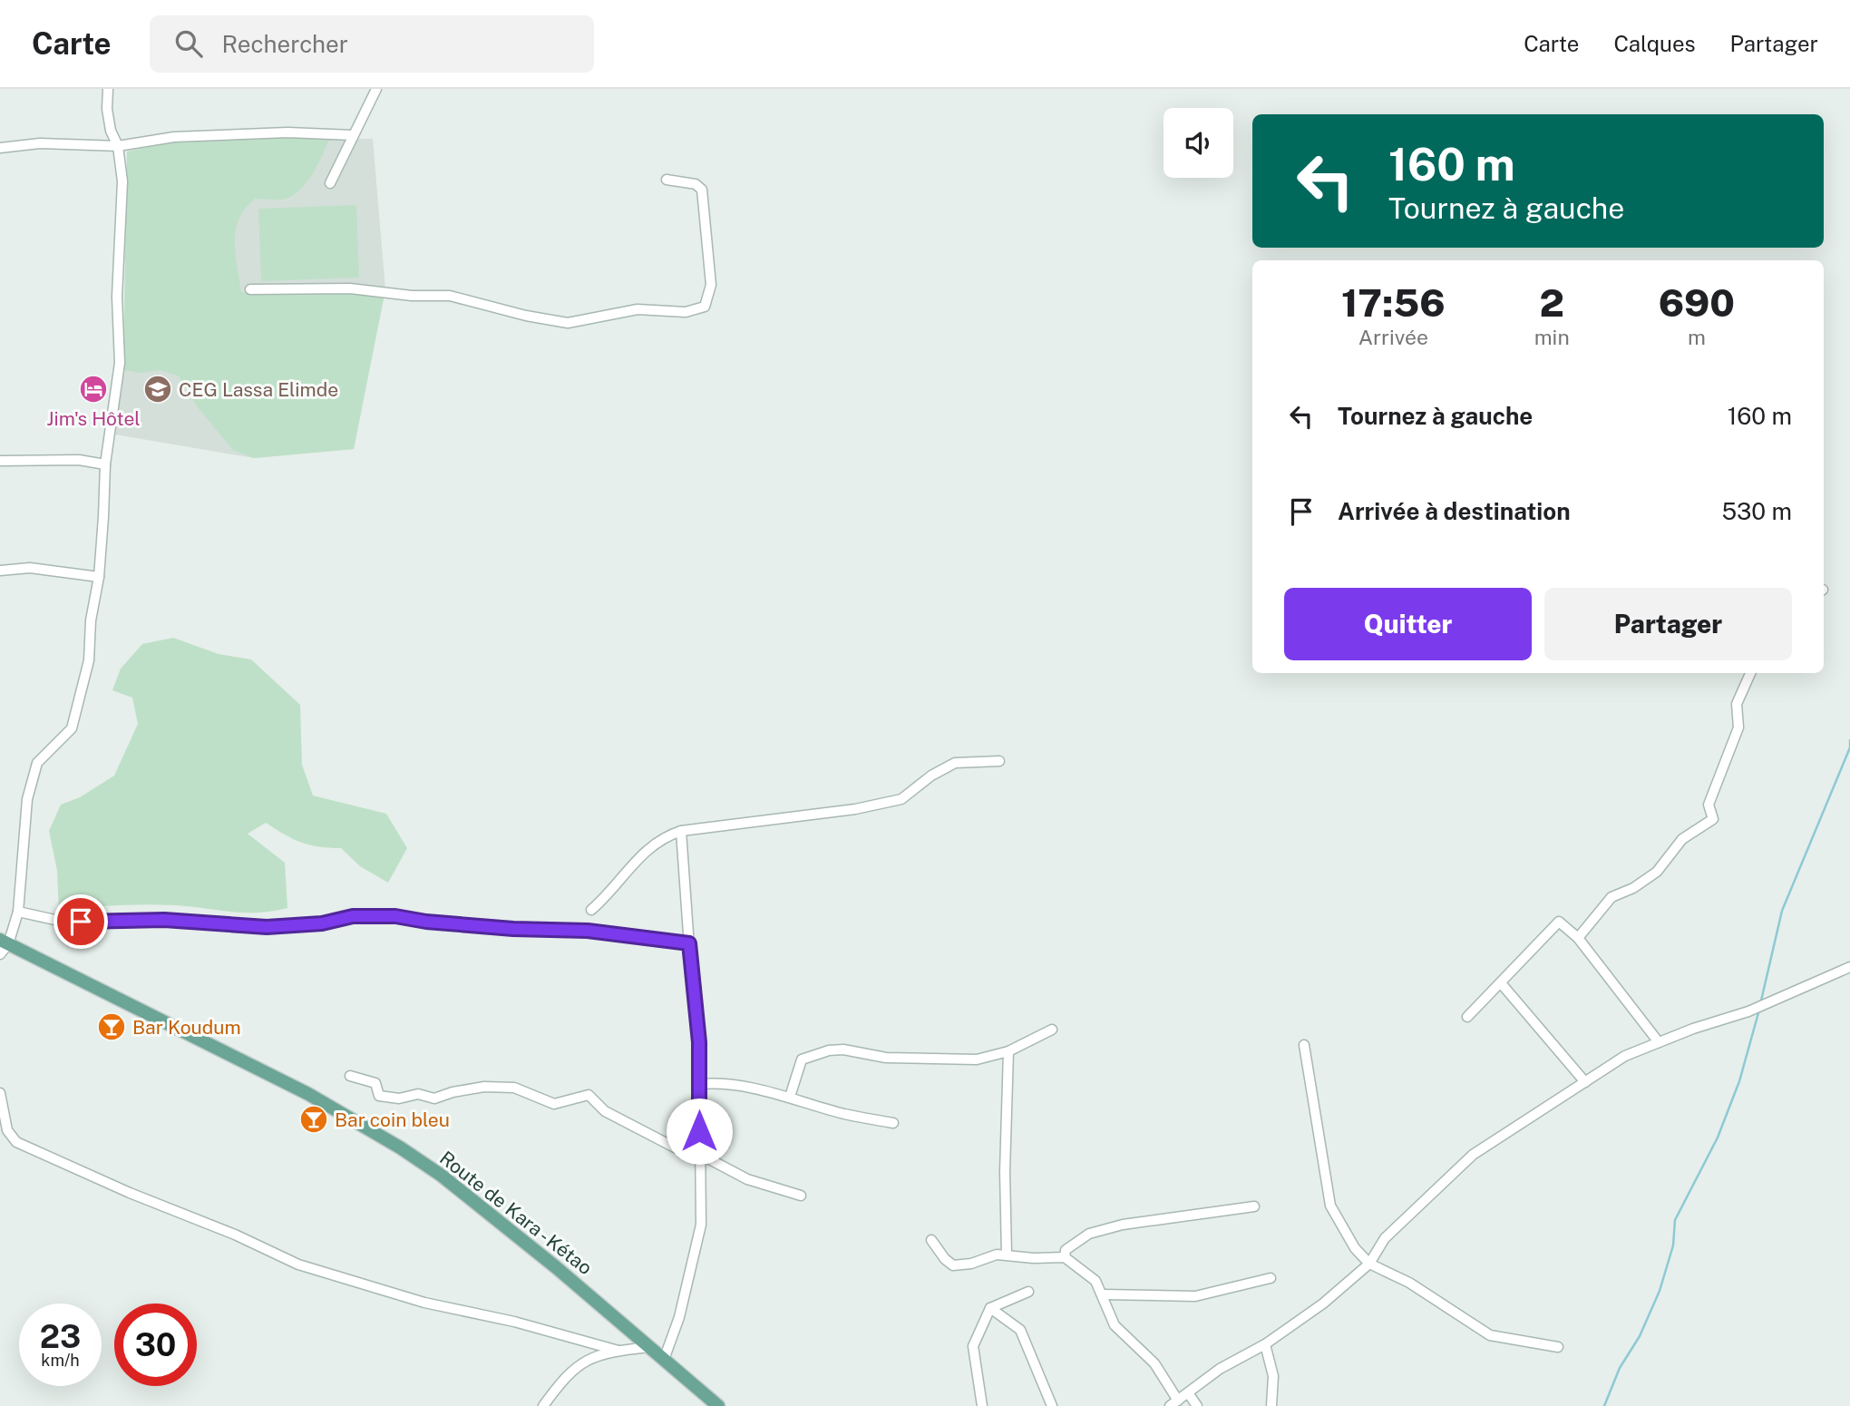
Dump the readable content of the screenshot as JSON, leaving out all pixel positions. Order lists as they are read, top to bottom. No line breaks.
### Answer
{"streets":{"main road":["Route de Kara - Kétao"]},"places":{"hotel":["Jim's Hôtel"],"school or university":["CEG Lassa Elimde"],"bar":["Bar Koudum","Bar coin bleu"]},"page":{"header":"Carte","search":"Rechercher","nav":["Carte","Calques","Partager"],"turn":["160 m","Tournez à gauche"],"eta":["17:56","Arrivée","2","min","690","m"],"list":[{"name":"Tournez à gauche","value":"160 m"},{"name":"Arrivée à destination","value":"530 m"}],"buttons":["Quitter","Partager"],"speed":"23 km/h","limit":"30"}}
